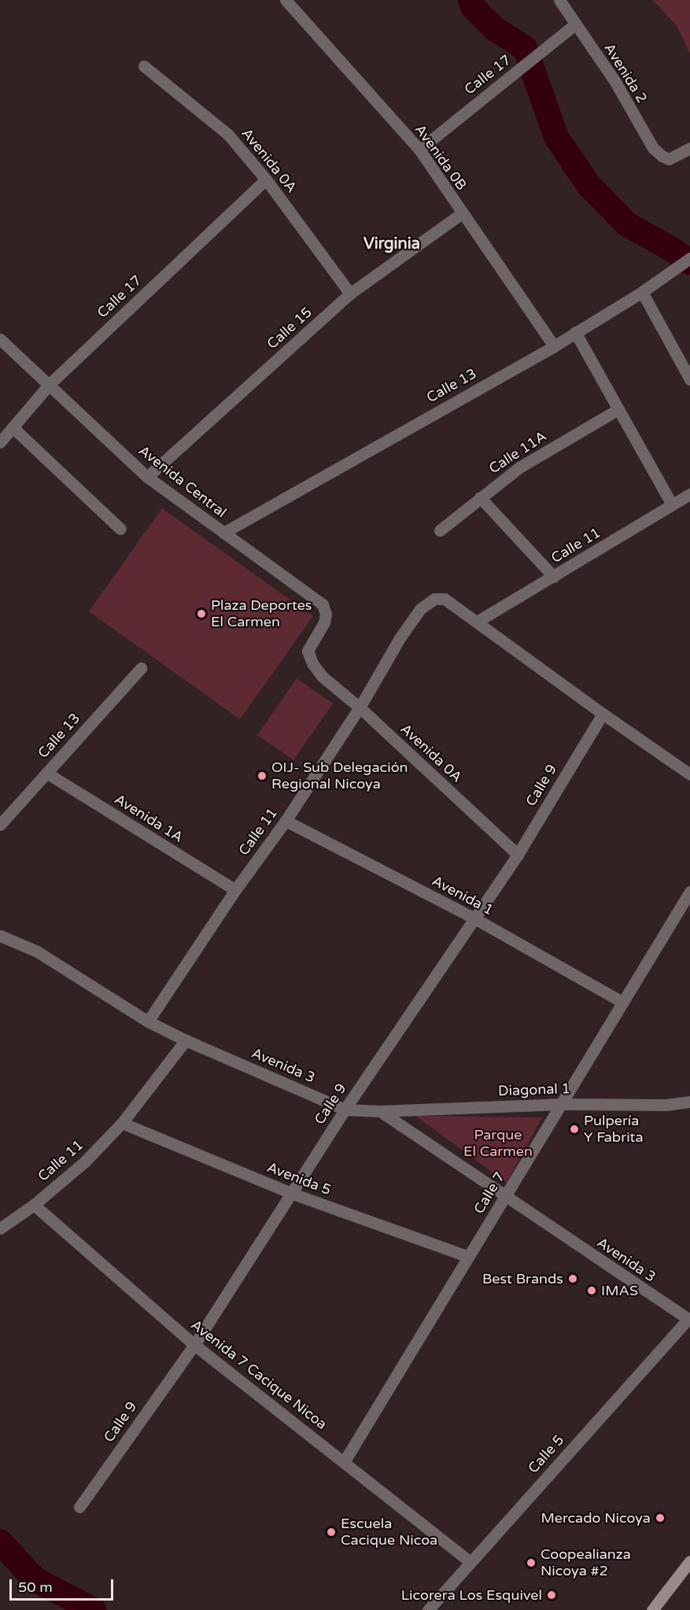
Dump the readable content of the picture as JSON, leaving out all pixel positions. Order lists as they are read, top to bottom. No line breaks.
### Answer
{"streets":{"street":["Avenida 2","Calle 17","Avenida 0B","Avenida 0A","Calle 15","Calle 13","Calle 11A","Avenida Central","Calle 11","Calle 9","Avenida 1A","Avenida 1","Avenida 3","Diagonal 1","Avenida 5","Calle 7","Avenida 7 Cacique Nicoa","Calle 5"]},"crossings":[["Avenida 2","Calle 17"],["Calle 17","Avenida 0B"],["Calle 17","Avenida 0A"],["Calle 17","Avenida Central"],["Avenida 0B","Calle 15"],["Avenida 0B","Calle 13"],["Avenida 0A","Calle 15"],["Avenida 0A","Avenida Central"],["Avenida 0A","Calle 11"],["Avenida 0A","Calle 9"],["Calle 15","Avenida Central"],["Calle 13","Avenida Central"],["Calle 13","Avenida 1A"],["Calle 11","Avenida 1A"],["Calle 11","Avenida 1"],["Calle 11","Avenida 3"],["Calle 11","Avenida 5"],["Calle 11","Avenida 7 Cacique Nicoa"],["Calle 9","Avenida 1"],["Calle 9","Avenida 3"],["Calle 9","Avenida 5"],["Calle 9","Avenida 7 Cacique Nicoa"],["Avenida 1","Calle 7"],["Avenida 3","Diagonal 1"],["Avenida 3","Calle 7"],["Avenida 3","Calle 5"],["Diagonal 1","Calle 7"],["Avenida 5","Calle 7"],["Calle 7","Avenida 7 Cacique Nicoa"],["Avenida 7 Cacique Nicoa","Calle 5"]],"districts":["Virginia"],"parks":["Parque El Carmen"],"places":["Plaza Deportes El Carmen","OIJ- Sub Delegación Regional Nicoya","Pulpería Y Fabrita","Best Brands","IMAS","Mercado Nicoya","Escuela Cacique Nicoa","Coopealianza Nicoya #2","Licorera Los Esquivel"],"scale_bar":"50 m"}
